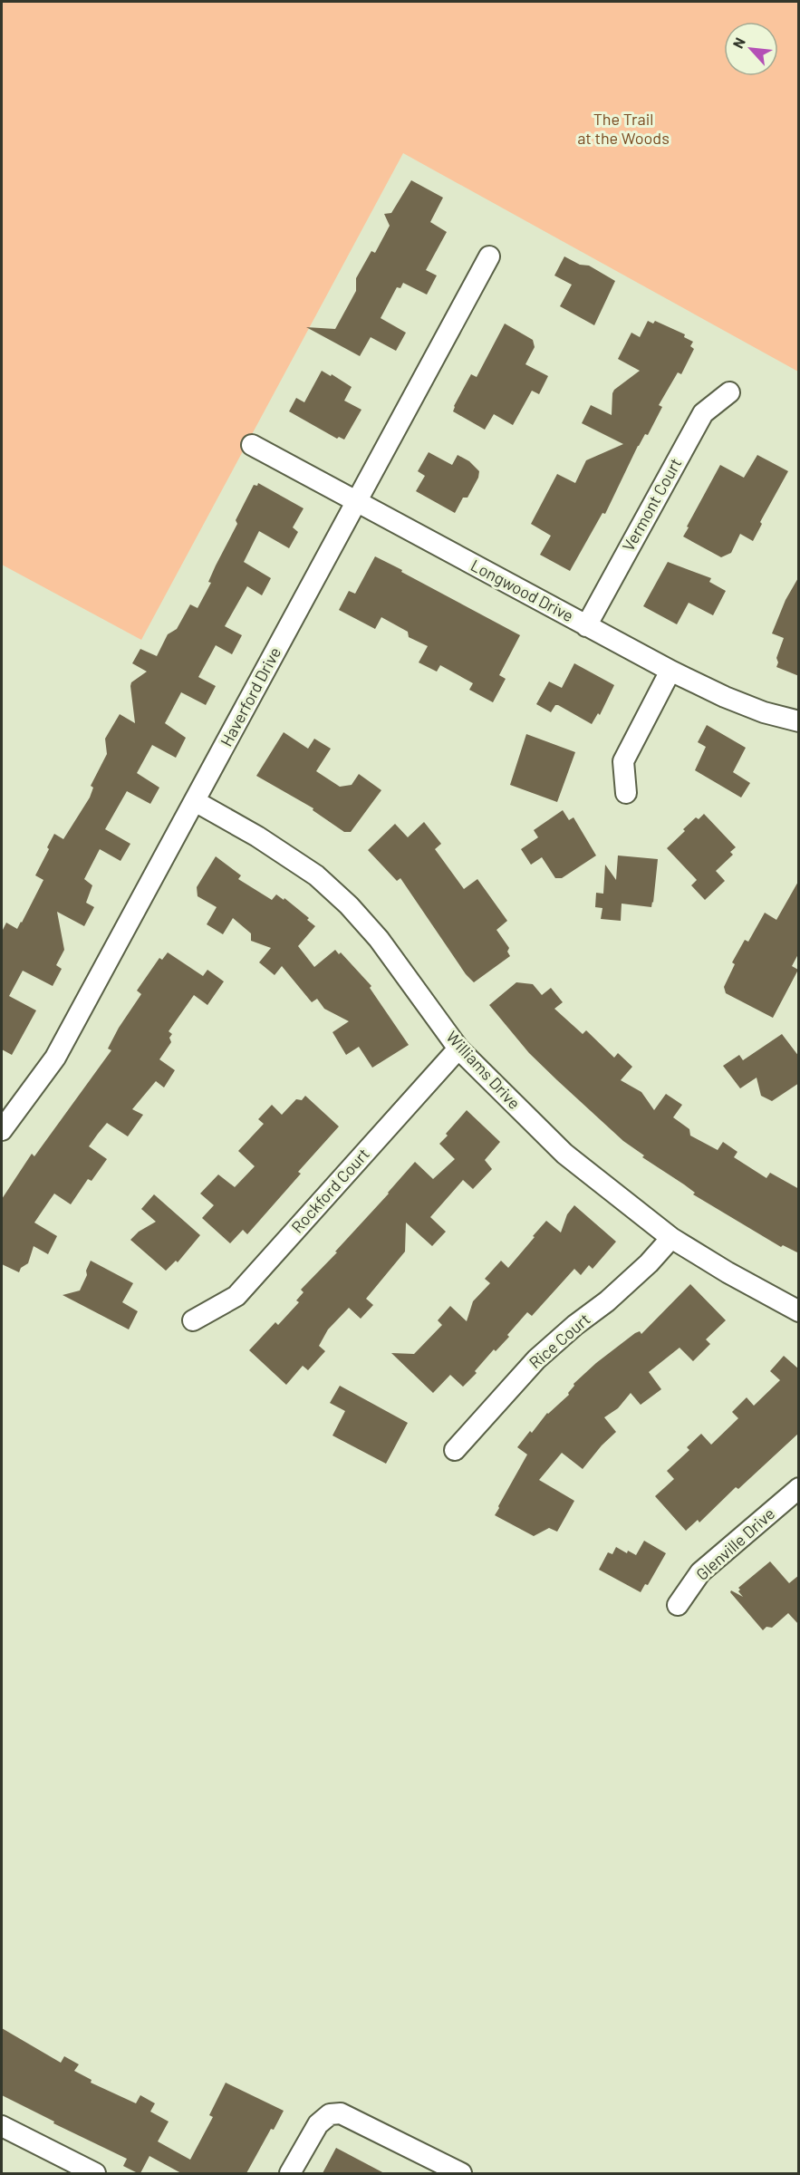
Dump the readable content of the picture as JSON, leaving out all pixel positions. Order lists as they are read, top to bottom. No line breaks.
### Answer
{"streets":{"street":["Vermont Court","Longwood Drive","Haverford Drive","Williams Drive","Rockford Court","Rice Court","Glenville Drive"]},"crossings":[["Vermont Court","Longwood Drive"],["Longwood Drive","Haverford Drive"],["Haverford Drive","Williams Drive"],["Williams Drive","Rockford Court"],["Williams Drive","Rice Court"]],"parks":["The Trail at the Woods"],"north":"top left"}
